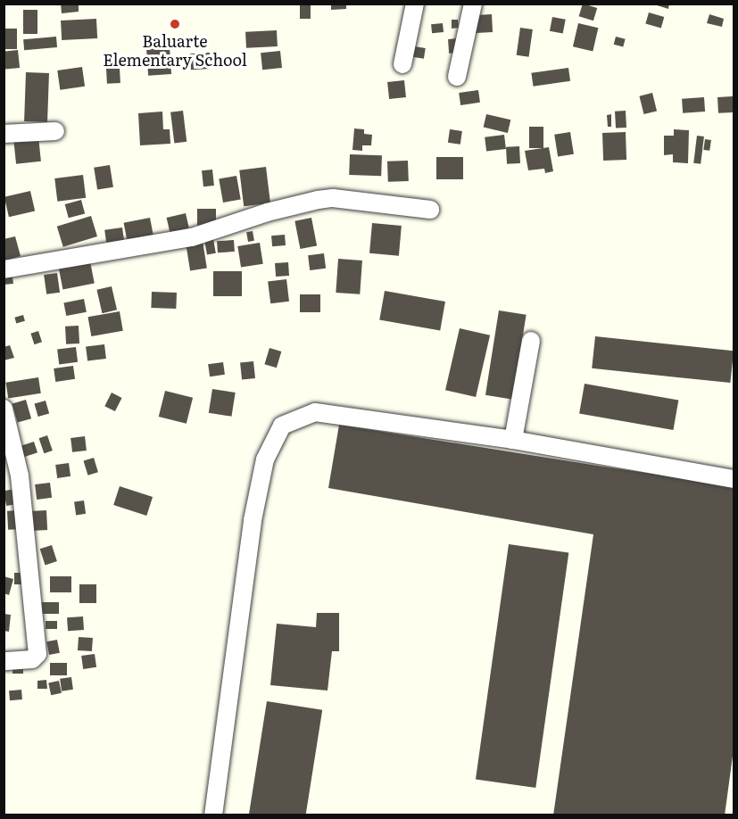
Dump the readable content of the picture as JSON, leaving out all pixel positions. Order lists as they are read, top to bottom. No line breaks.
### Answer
{"places":["Baluarte Elementary School"]}
